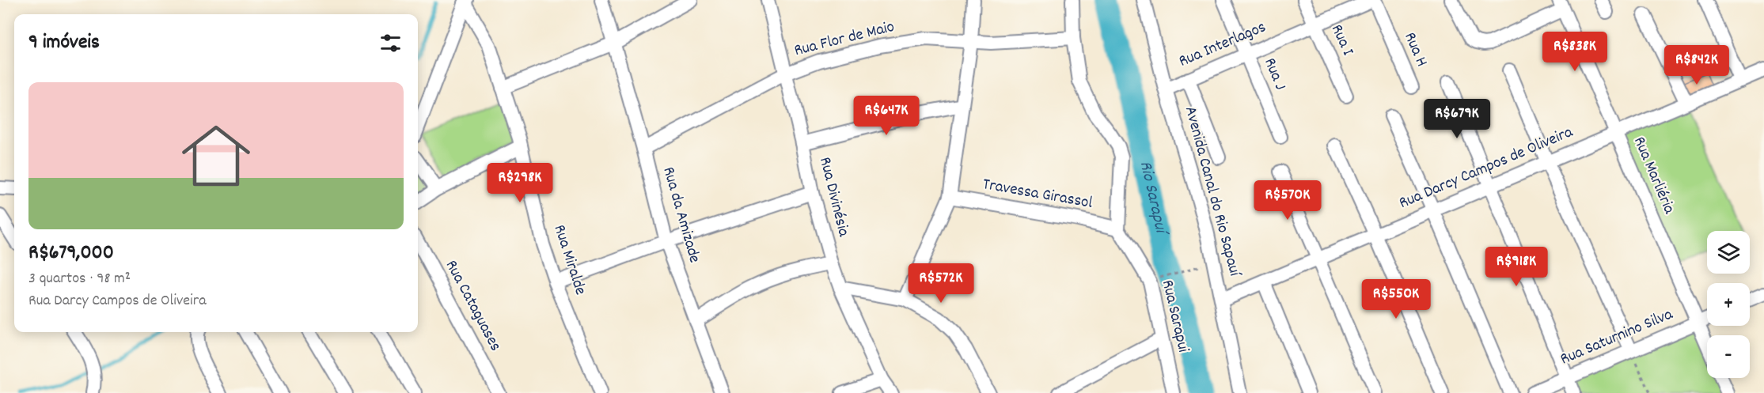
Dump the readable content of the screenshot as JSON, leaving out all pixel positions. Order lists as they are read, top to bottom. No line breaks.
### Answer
{"streets":{"street":["Rua Flor de Maio","Rua I","Rua Interlagos","Rua H","Rua J","Rua Darcy Campos de Oliveira","Rua Marliéria","Avenida Canal do Rio Sapauí","Travessa Girassol","Rua Divinésia","Rua da Amizade","Rua Miralde","Rua Cataguases","Rua Sarapui","Rua Saturnino Silva"]},"crossings":[["Rua Flor de Maio","Rua Divinésia"],["Rua Flor de Maio","Rua da Amizade"],["Rua I","Rua Interlagos"],["Rua Interlagos","Rua H"],["Rua Interlagos","Rua J"],["Rua Interlagos","Avenida Canal do Rio Sapauí"],["Rua Darcy Campos de Oliveira","Rua Marliéria"],["Rua Darcy Campos de Oliveira","Avenida Canal do Rio Sapauí"],["Rua Marliéria","Rua Saturnino Silva"],["Travessa Girassol","Rua Sarapui"]],"water":["Rio Sarapuí"],"page":{"heading":"9 imóveis","price":["R$838K","R$842K","R$647K","R$679K","R$298K","R$570K","R$918K","R$572K","R$550K"],"list":[{"name":"R$679,000","note":"3 quartos · 98 m² · Rua Darcy Campos de Oliveira"}],"map_buttons":["+","−"]}}
